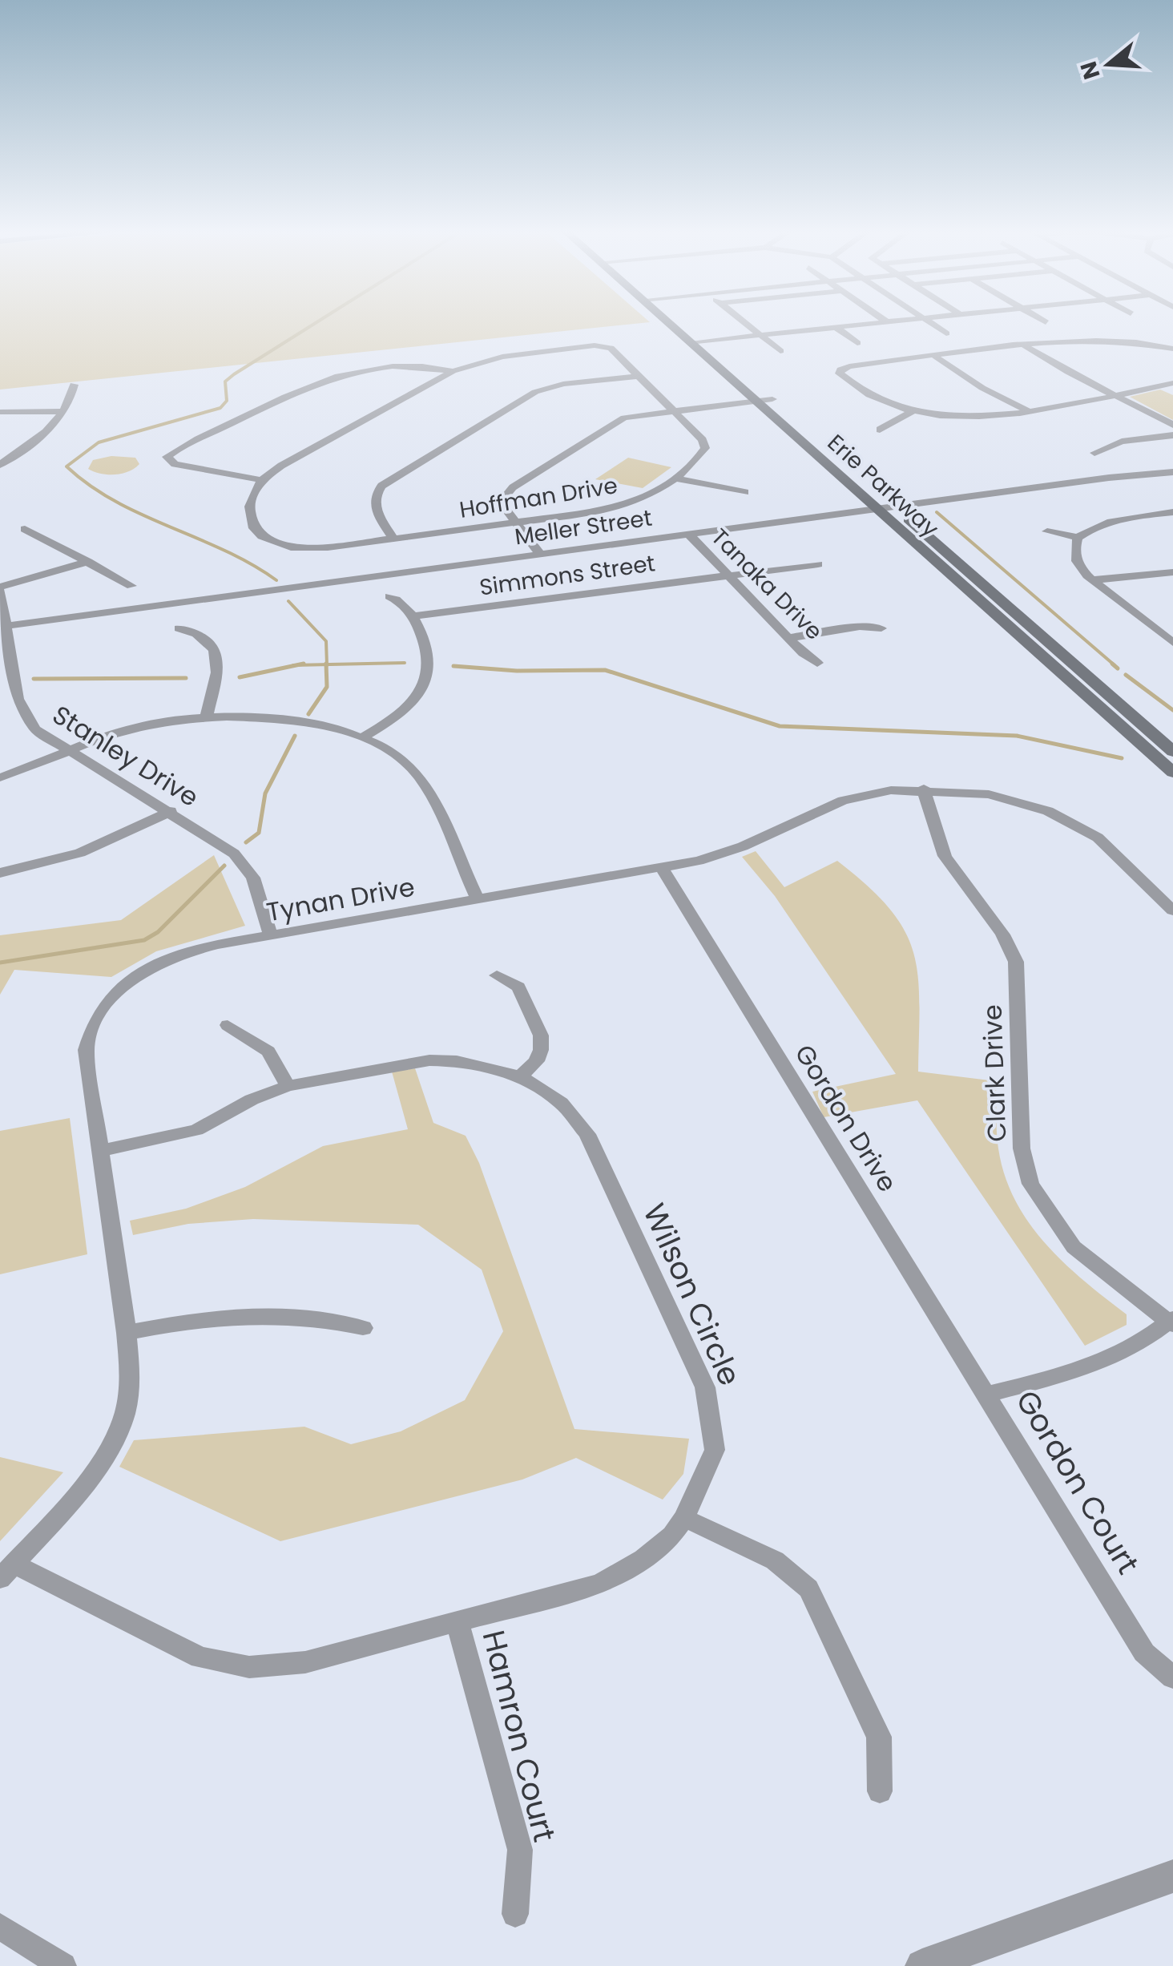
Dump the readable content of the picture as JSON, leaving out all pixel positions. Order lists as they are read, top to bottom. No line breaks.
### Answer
{"streets":{"main road":["Erie Parkway"],"street":["Hoffman Drive","Meller Street","Simmons Street","Tanaka Drive","Stanley Drive","Tynan Drive","Clark Drive","Gordon Drive","Wilson Circle","Gordon Court","Hamron Court"]},"crossings":[["Erie Parkway","Meller Street"],["Meller Street","Tanaka Drive"],["Meller Street","Stanley Drive"],["Simmons Street","Tanaka Drive"],["Stanley Drive","Tynan Drive"],["Tynan Drive","Clark Drive"],["Tynan Drive","Gordon Drive"],["Tynan Drive","Wilson Circle"],["Gordon Drive","Gordon Court"],["Wilson Circle","Hamron Court"]],"north":"left"}
